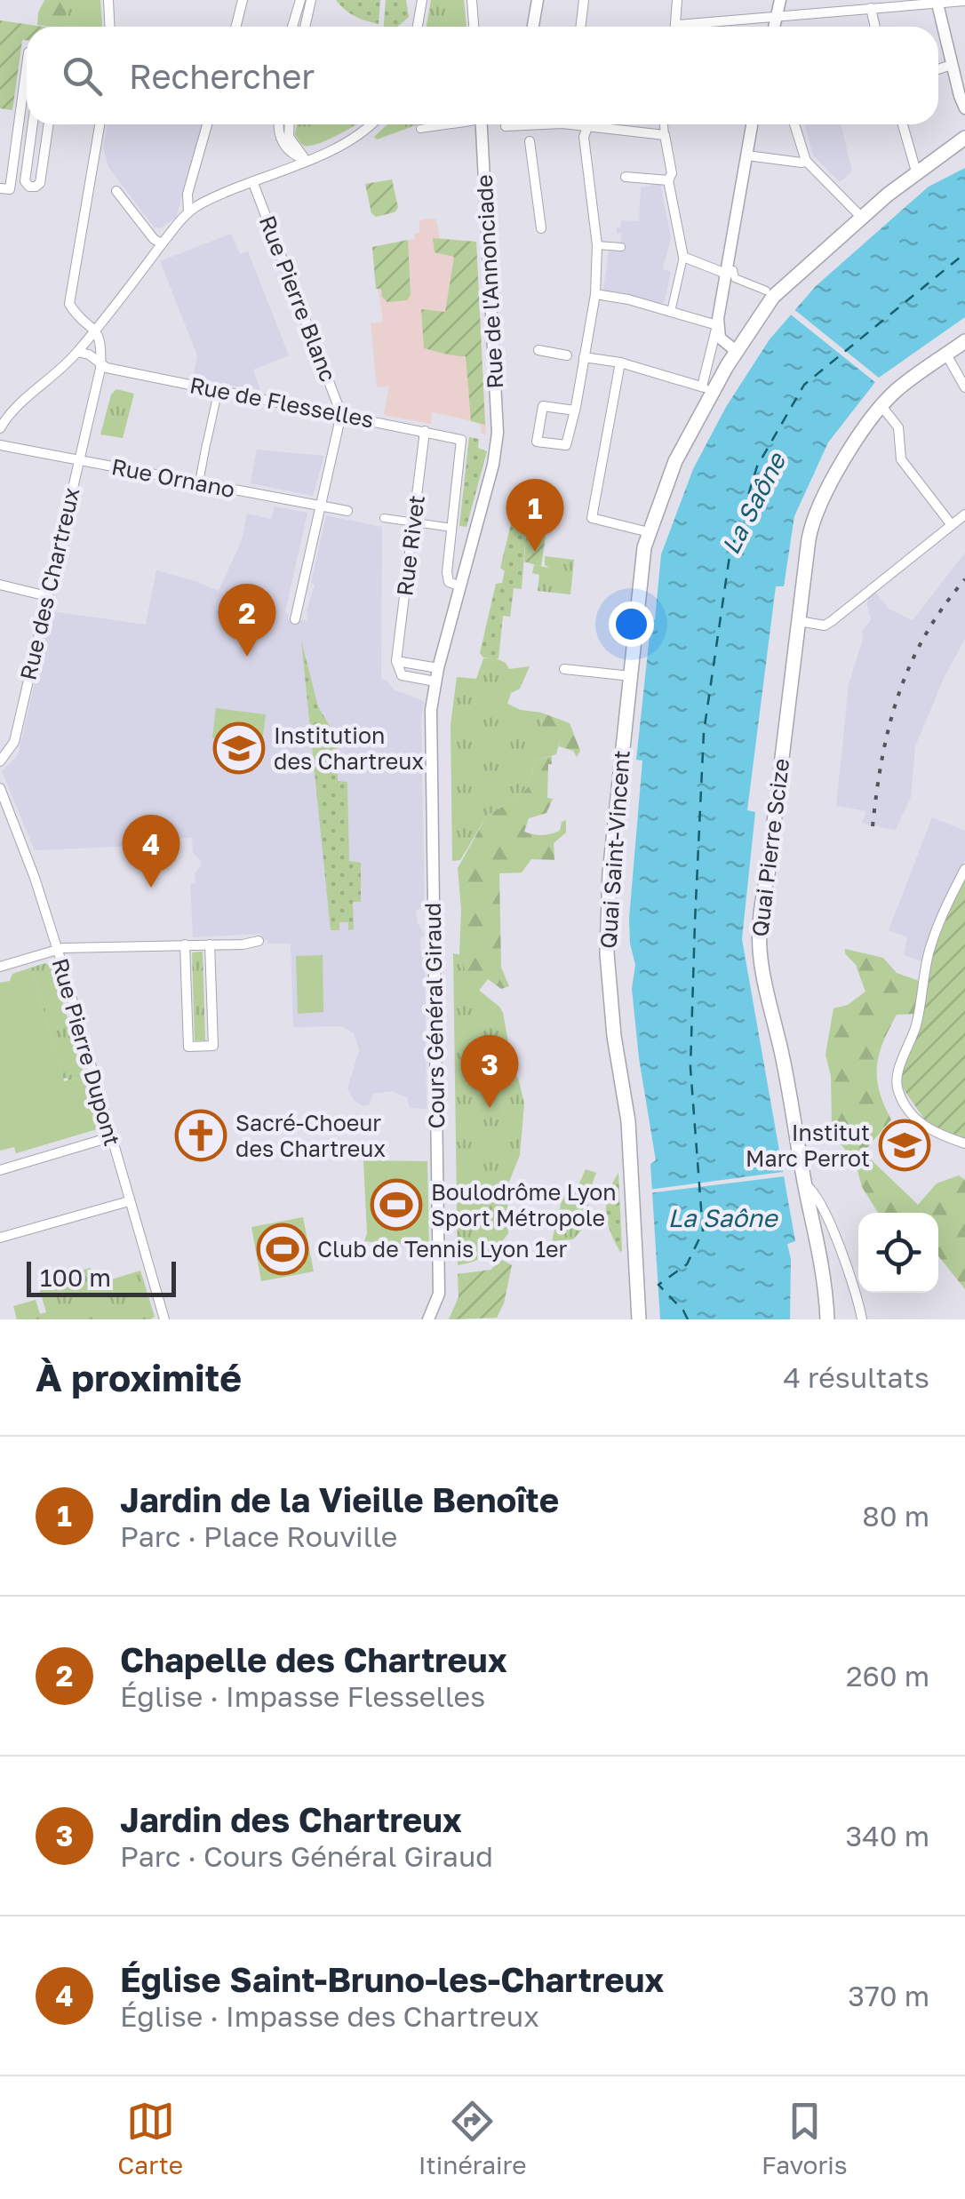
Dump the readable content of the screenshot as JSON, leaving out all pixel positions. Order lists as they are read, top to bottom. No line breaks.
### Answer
{"streets":{"main road":["Quai Pierre Scize","Quai Saint-Vincent"],"street":["Rue de l'Annonciade","Rue Pierre Blanc","Rue de Flesselles","Rue Ornano","Rue Rivet","Rue des Chartreux","Cours Général Giraud","Rue Pierre Dupont"]},"crossings":[["Rue de l'Annonciade","Cours Général Giraud"],["Rue Pierre Blanc","Rue de Flesselles"],["Rue de Flesselles","Rue Rivet"],["Rue de Flesselles","Rue des Chartreux"],["Rue Ornano","Rue des Chartreux"]],"water":["La Saône"],"places":{"school or university":["Institution des Chartreux","Institut Marc Perrot"],"church":["Sacré-Choeur des Chartreux"],"sports":["Boulodrôme Lyon Sport Métropole","Club de Tennis Lyon 1er"]},"scale_bar":"100 m","page":{"search":"Rechercher","pins":["1","2","4","3"],"scale":"100 m","heading":["À proximité","4 résultats"],"list":[{"mark":"1","name":"Jardin de la Vieille Benoîte","note":"Parc · Place Rouville","value":"80 m"},{"mark":"2","name":"Chapelle des Chartreux","note":"Église · Impasse Flesselles","value":"260 m"},{"mark":"3","name":"Jardin des Chartreux","note":"Parc · Cours Général Giraud","value":"340 m"},{"mark":"4","name":"Église Saint-Bruno-les-Chartreux","note":"Église · Impasse des Chartreux","value":"370 m"}],"nav":["Carte","Itinéraire","Favoris"]}}
